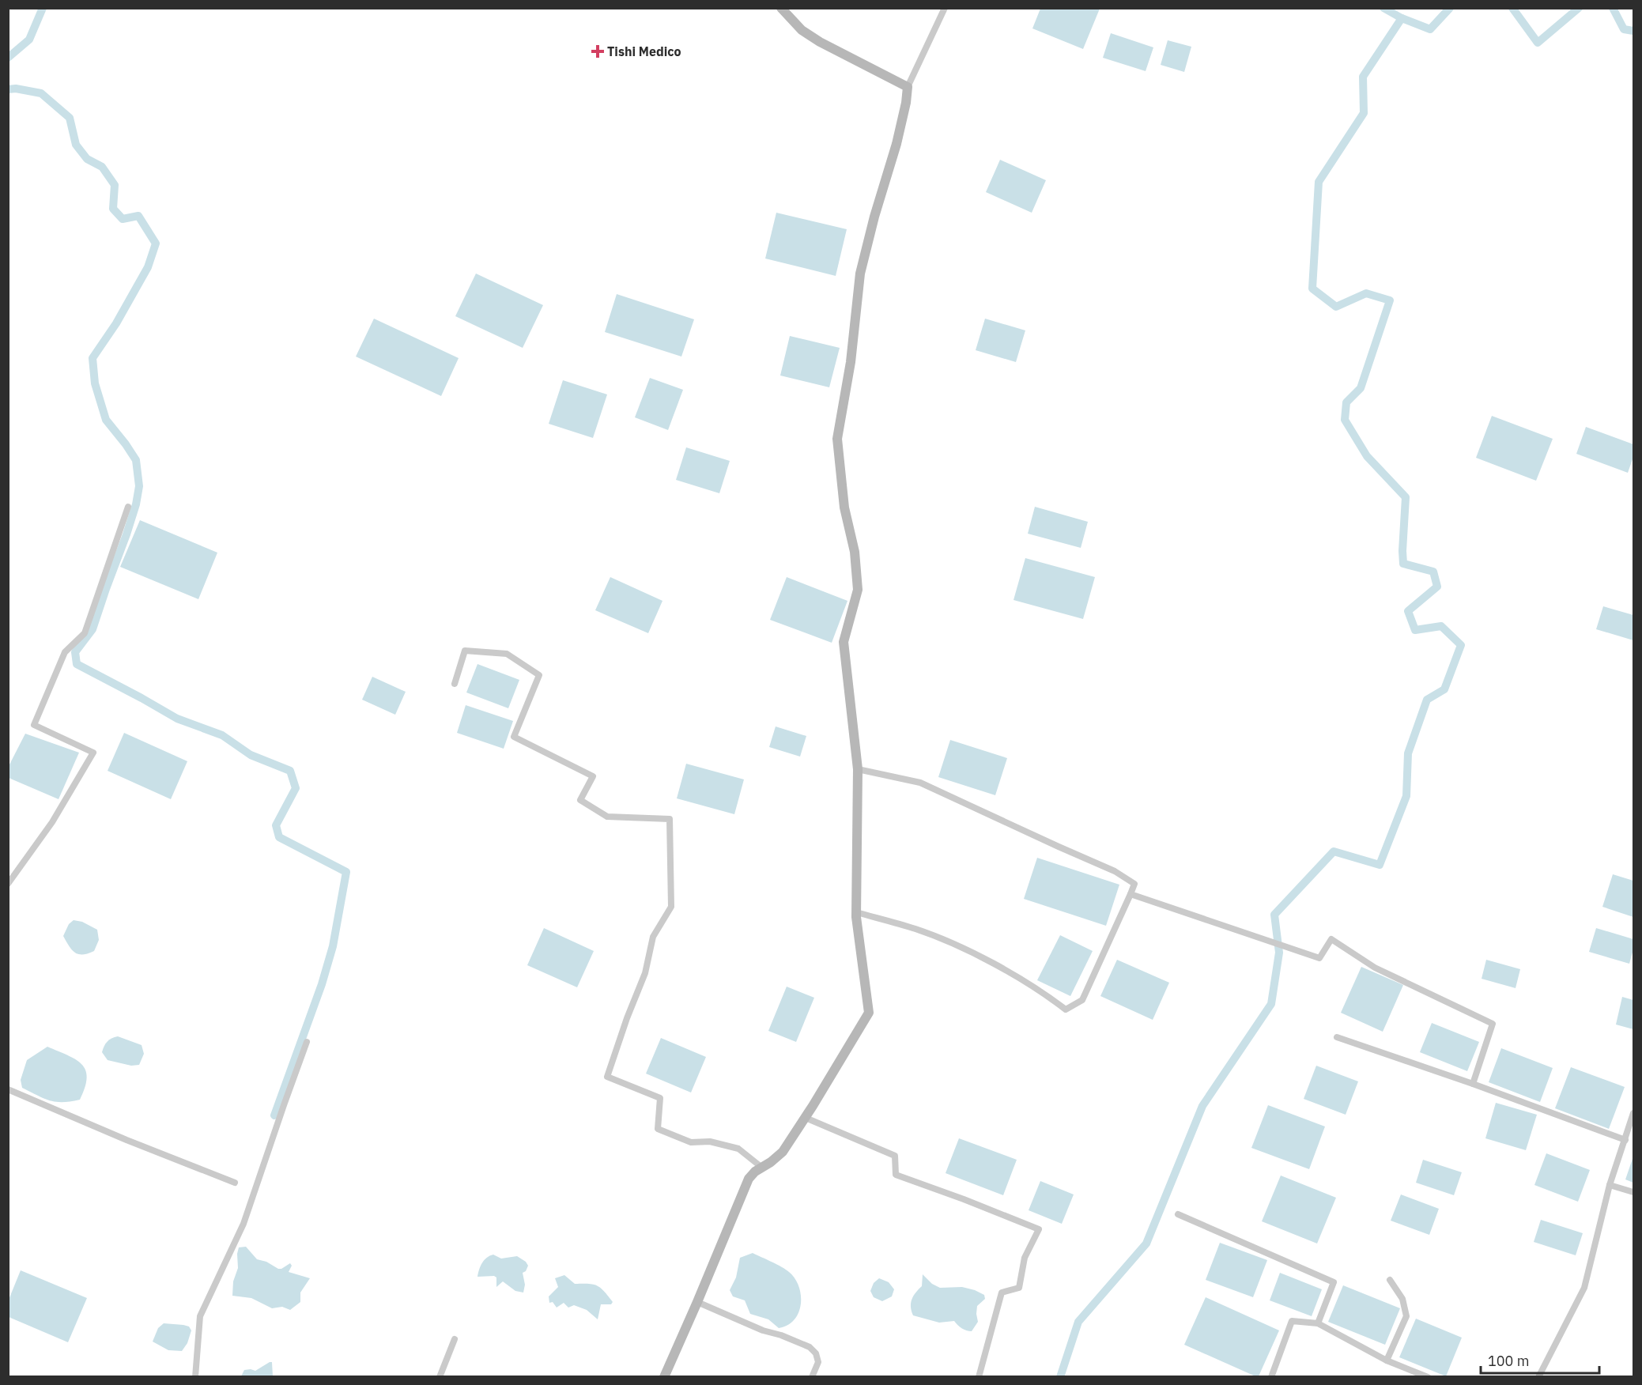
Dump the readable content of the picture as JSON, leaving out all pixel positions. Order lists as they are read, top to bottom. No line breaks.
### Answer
{"places":{"health":["Tishi Medico"]},"scale_bar":"100 m"}
